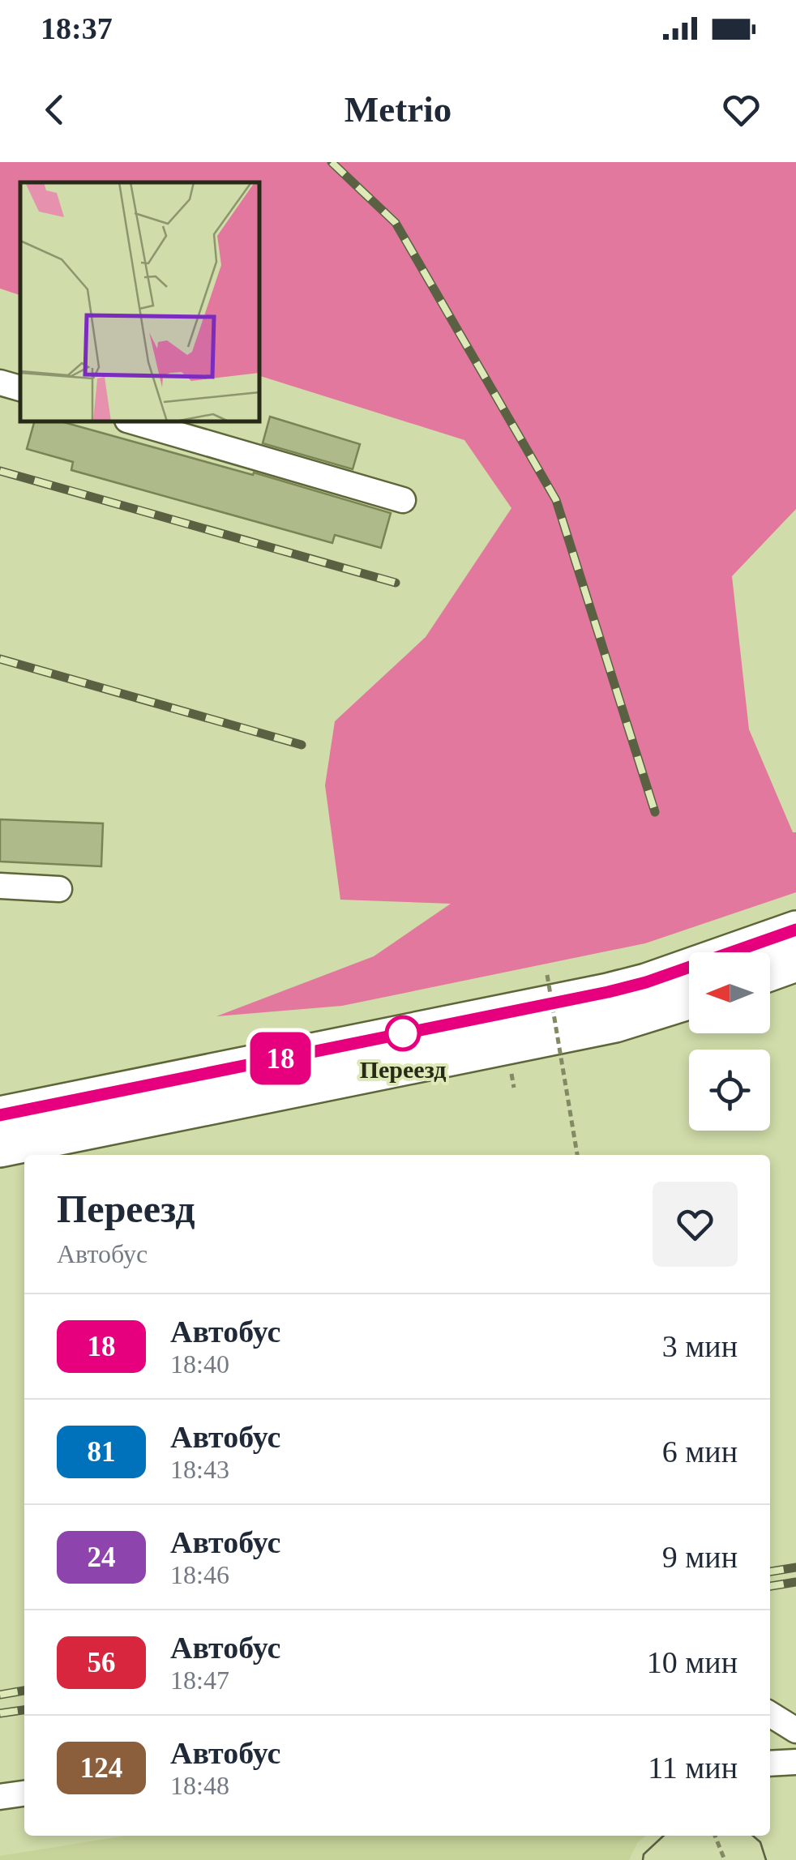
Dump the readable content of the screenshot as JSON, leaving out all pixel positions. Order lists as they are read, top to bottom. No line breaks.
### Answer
{"places":["Переезд"],"lines":["bus line 18"],"north":"left","page":{"status":"18:37","header":"Metrio","on_map":"18","heading":["Переезд","Автобус"],"list":[{"mark":"18","name":"Автобус","note":"18:40","value":"3 мин"},{"mark":"81","name":"Автобус","note":"18:43","value":"6 мин"},{"mark":"24","name":"Автобус","note":"18:46","value":"9 мин"},{"mark":"56","name":"Автобус","note":"18:47","value":"10 мин"},{"mark":"124","name":"Автобус","note":"18:48","value":"11 мин"}]}}
